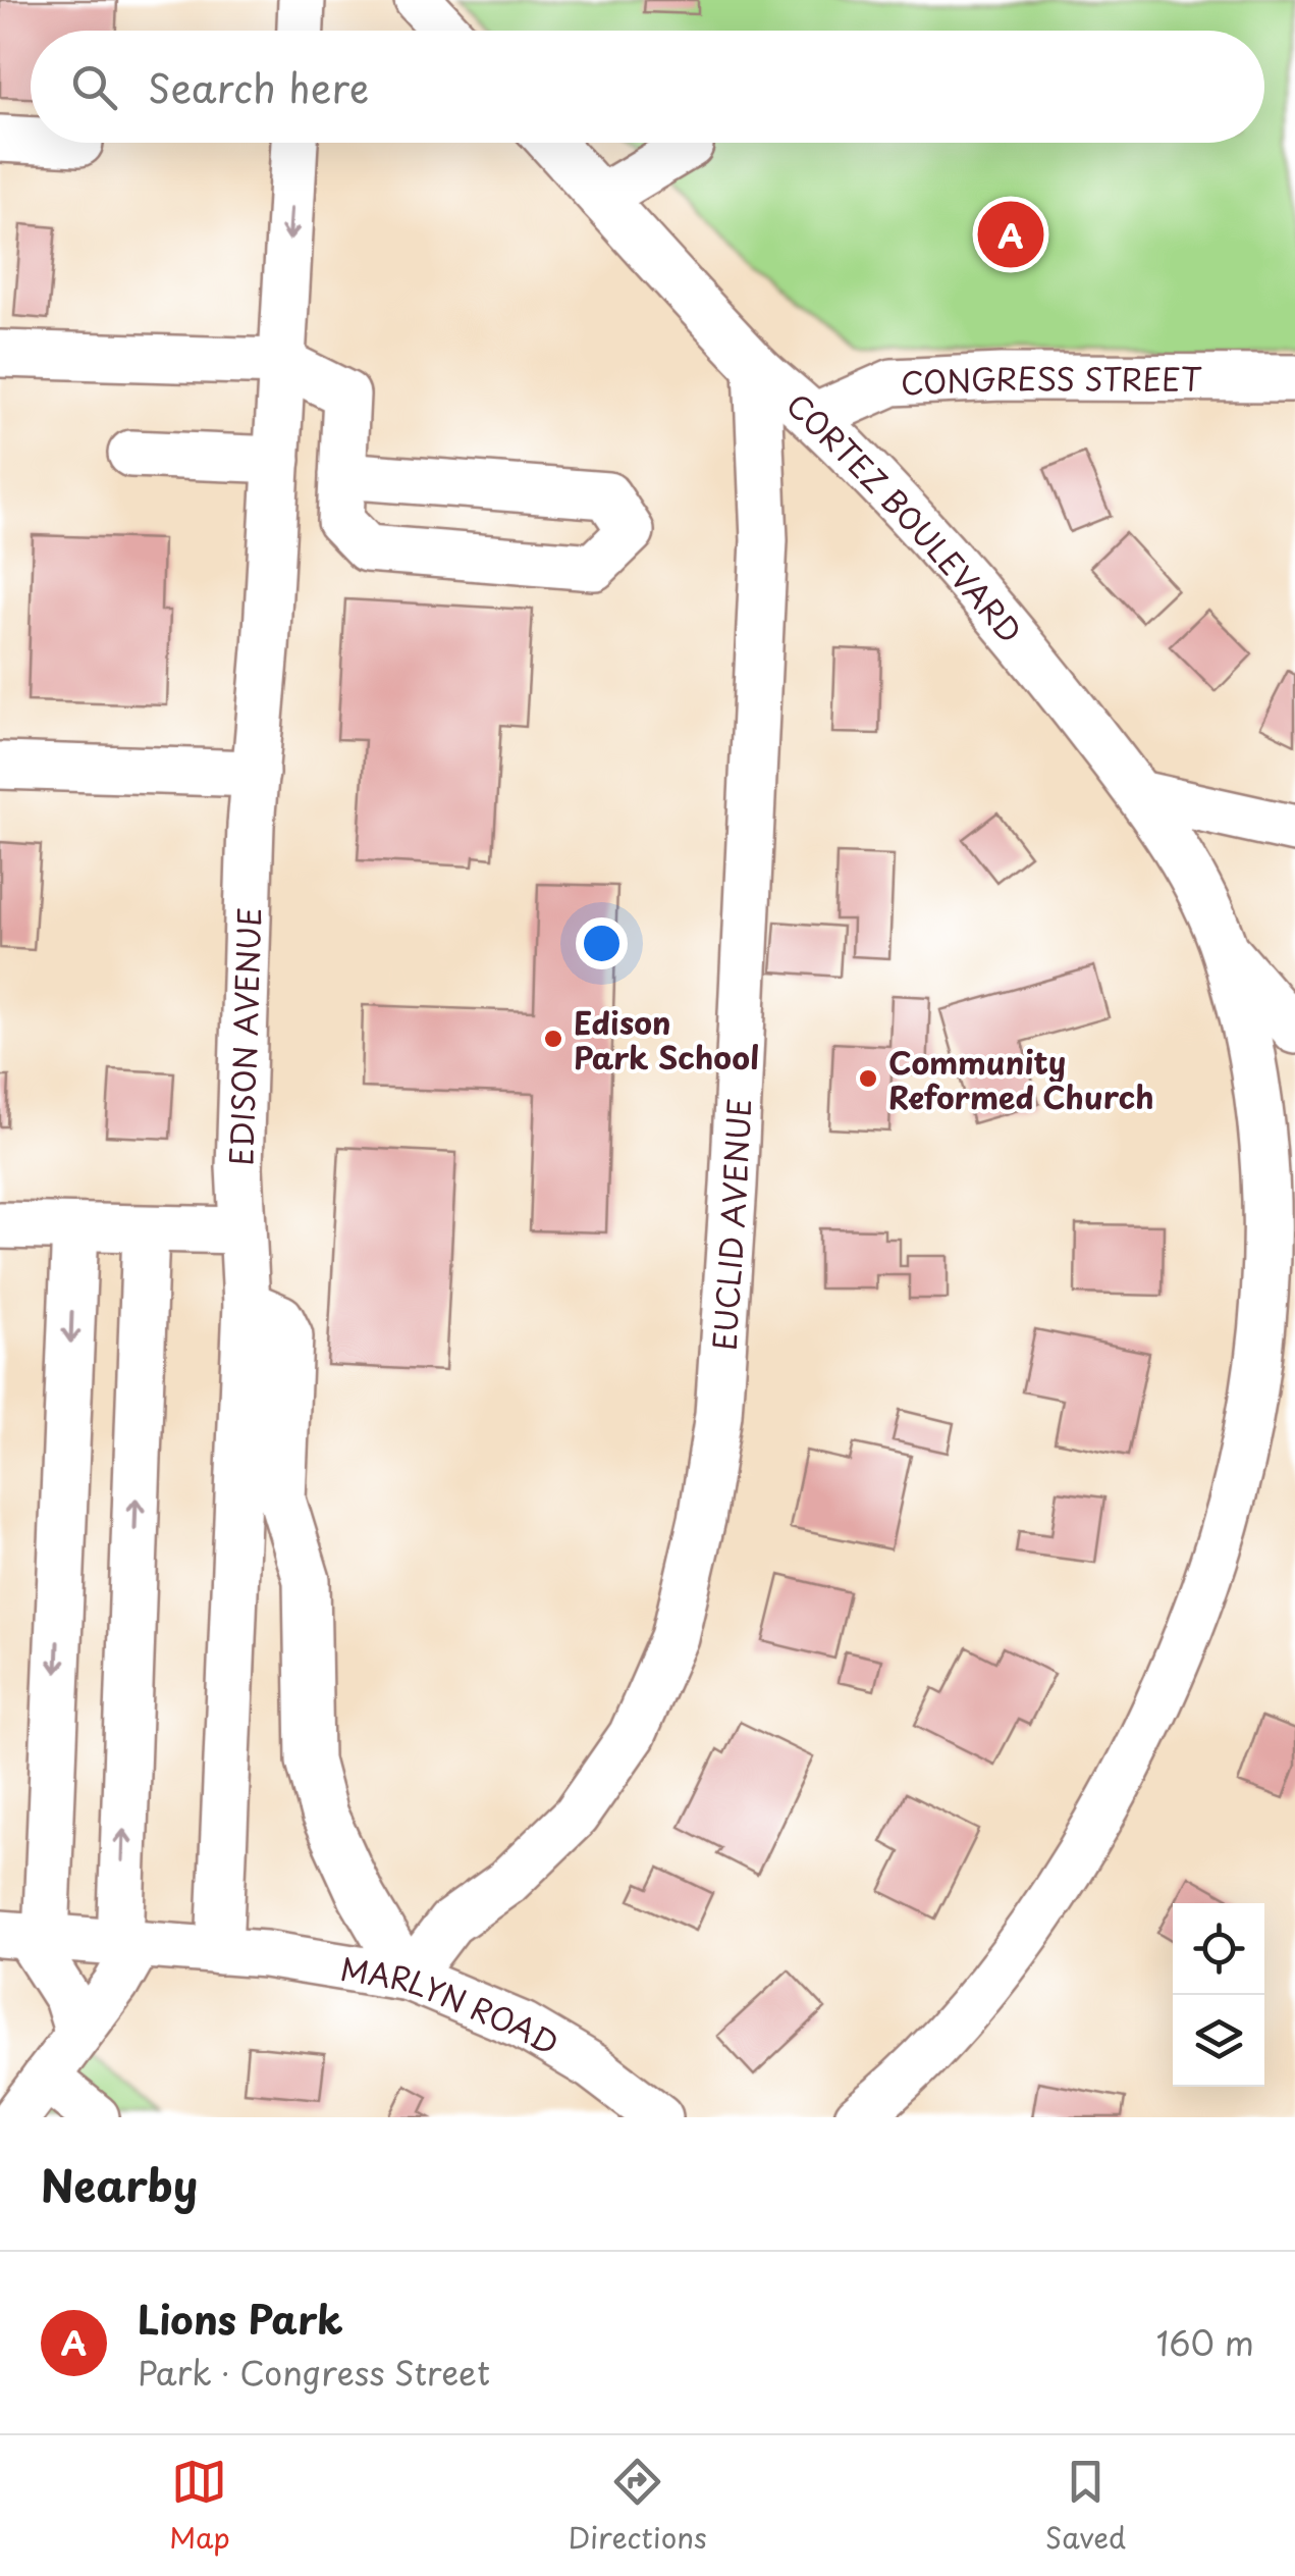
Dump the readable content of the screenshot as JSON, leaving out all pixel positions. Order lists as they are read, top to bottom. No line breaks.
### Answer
{"streets":{"street":["CONGRESS STREET","CORTEZ BOULEVARD","EDISON AVENUE","EUCLID AVENUE","MARLYN ROAD"]},"crossings":[["CONGRESS STREET","CORTEZ BOULEVARD"],["CORTEZ BOULEVARD","EUCLID AVENUE"],["EDISON AVENUE","MARLYN ROAD"],["EUCLID AVENUE","MARLYN ROAD"]],"places":["Edison Park School","Community Reformed Church"],"page":{"search":"Search here","pins":"A","heading":"Nearby","list":[{"mark":"A","name":"Lions Park","note":"Park · Congress Street","value":"160 m"}],"nav":["Map","Directions","Saved"]}}
